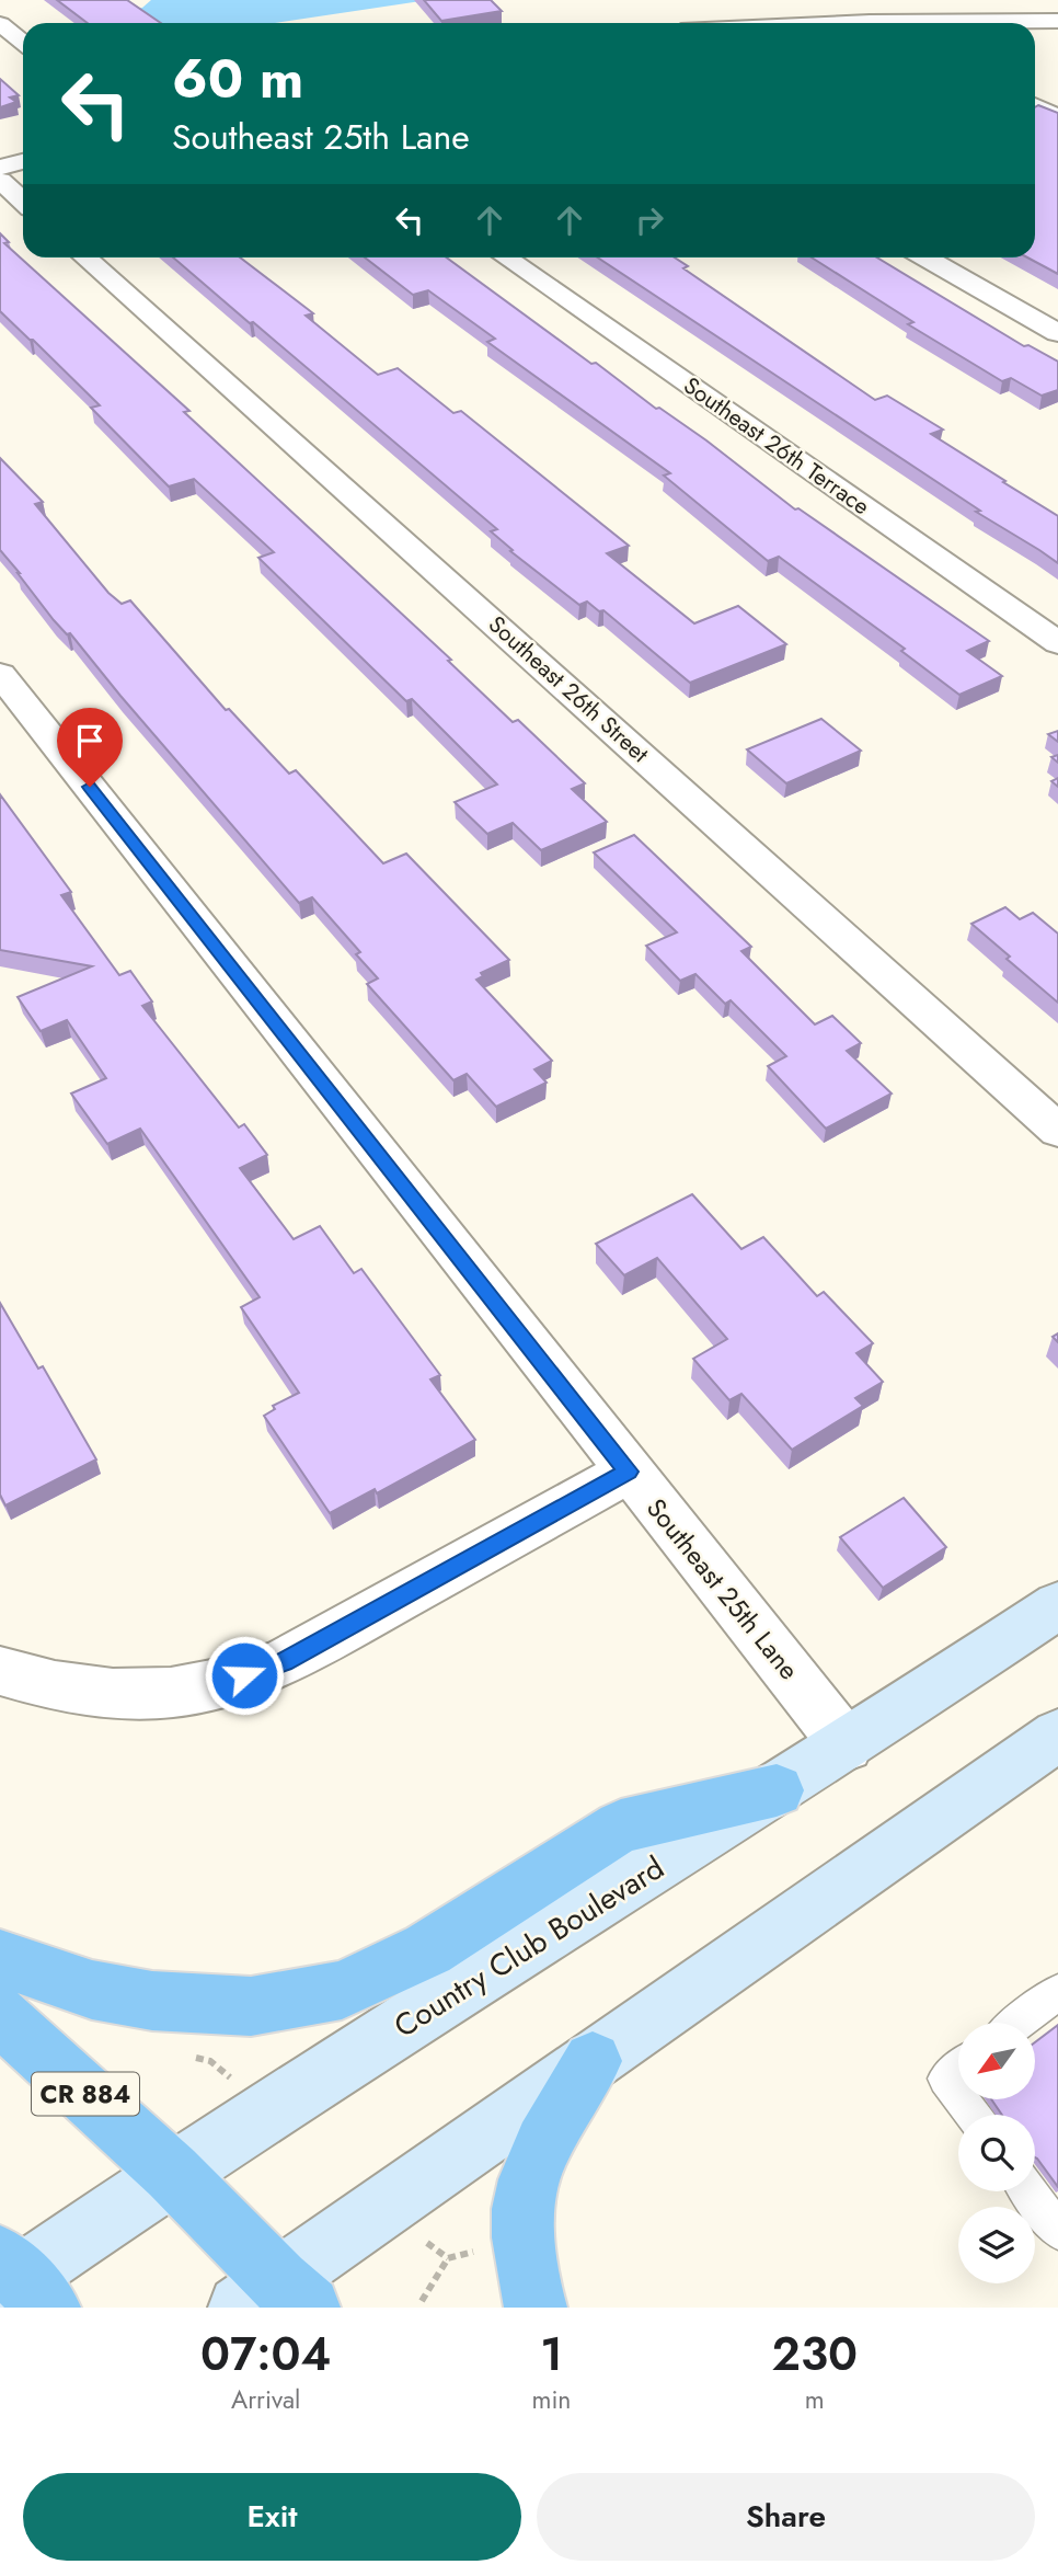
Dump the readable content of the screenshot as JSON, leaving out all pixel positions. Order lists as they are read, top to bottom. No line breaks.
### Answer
{"streets":{"highway":["CR 884"],"main road":["Country Club Boulevard"],"street":["Southeast 26th Terrace","Southeast 26th Street","Southeast 25th Lane"]},"crossings":[["Southeast 25th Lane","Country Club Boulevard"],["Country Club Boulevard","CR 884"]],"north":"bottom left","page":{"turn":["60 m","Southeast 25th Lane"],"eta":["07:04","Arrival","1","min","230","m"],"buttons":["Exit","Share"]}}
